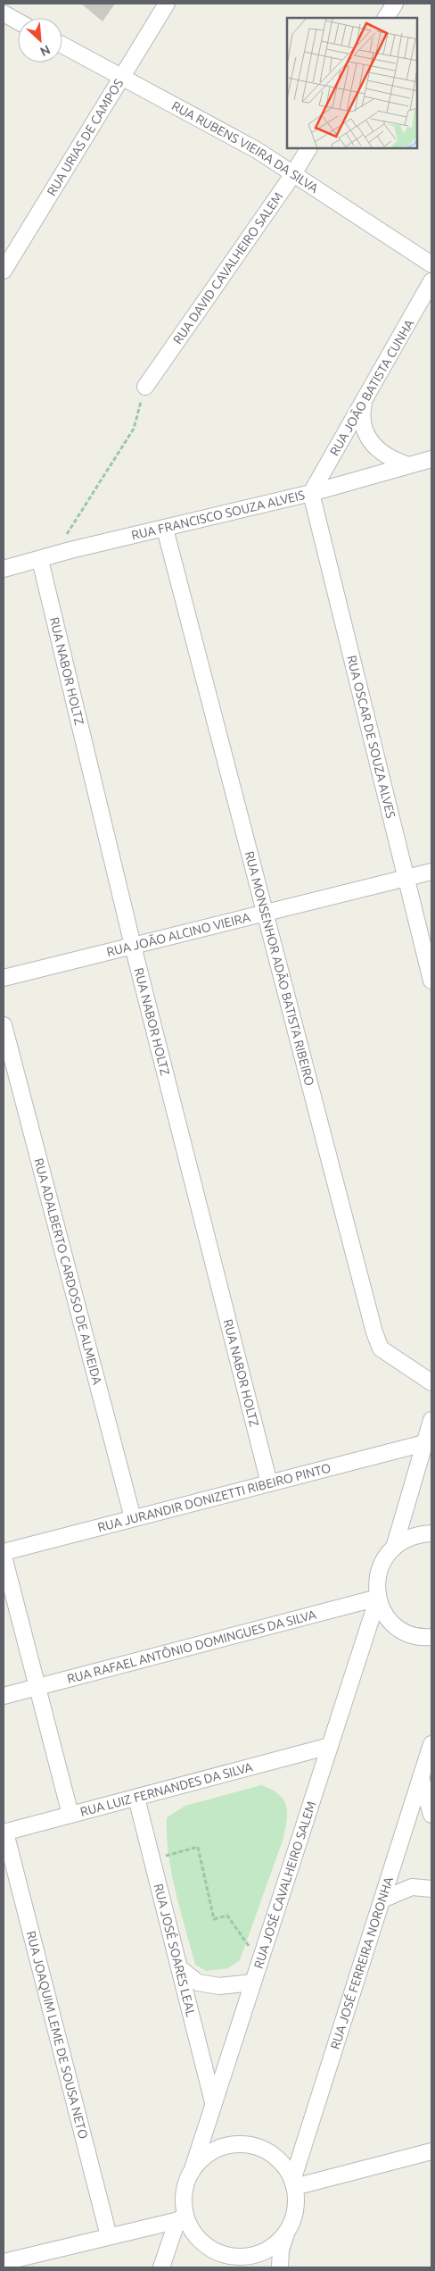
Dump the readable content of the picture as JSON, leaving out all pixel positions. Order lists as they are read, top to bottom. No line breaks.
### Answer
{"streets":{"street":["RUA URIAS DE CAMPOS","RUA RUBENS VIEIRA DA SILVA","RUA DAVID CAVALHEIRO SALEM","RUA JOÃO BATISTA CUNHA","RUA FRANCISCO SOUZA ALVEIS","RUA NABOR HOLTZ","RUA OSCAR DE SOUZA ALVES","RUA JOÃO ALCINO VIEIRA","RUA MONSENHOR ADÃO BATISTA RIBEIRO","RUA ADALBERTO CARDOSO DE ALMEIDA","RUA JURANDIR DONIZETTI RIBEIRO PINTO","RUA RAFAEL ANTÔNIO DOMINGUES DA SILVA","RUA LUIZ FERNANDES DA SILVA","RUA JOSÉ CAVALHEIRO SALEM","RUA JOSÉ SOARES LEAL","RUA JOSÉ FERREIRA NORONHA","RUA JOAQUIM LEME DE SOUSA NETO"]},"crossings":[["RUA URIAS DE CAMPOS","RUA RUBENS VIEIRA DA SILVA"],["RUA RUBENS VIEIRA DA SILVA","RUA DAVID CAVALHEIRO SALEM"],["RUA JOÃO BATISTA CUNHA","RUA FRANCISCO SOUZA ALVEIS"],["RUA JOÃO BATISTA CUNHA","RUA OSCAR DE SOUZA ALVES"],["RUA FRANCISCO SOUZA ALVEIS","RUA NABOR HOLTZ"],["RUA FRANCISCO SOUZA ALVEIS","RUA OSCAR DE SOUZA ALVES"],["RUA FRANCISCO SOUZA ALVEIS","RUA MONSENHOR ADÃO BATISTA RIBEIRO"],["RUA NABOR HOLTZ","RUA JOÃO ALCINO VIEIRA"],["RUA NABOR HOLTZ","RUA JURANDIR DONIZETTI RIBEIRO PINTO"],["RUA OSCAR DE SOUZA ALVES","RUA JOÃO ALCINO VIEIRA"],["RUA JOÃO ALCINO VIEIRA","RUA MONSENHOR ADÃO BATISTA RIBEIRO"],["RUA ADALBERTO CARDOSO DE ALMEIDA","RUA JURANDIR DONIZETTI RIBEIRO PINTO"],["RUA RAFAEL ANTÔNIO DOMINGUES DA SILVA","RUA JOSÉ CAVALHEIRO SALEM"],["RUA LUIZ FERNANDES DA SILVA","RUA JOSÉ CAVALHEIRO SALEM"],["RUA LUIZ FERNANDES DA SILVA","RUA JOSÉ SOARES LEAL"],["RUA LUIZ FERNANDES DA SILVA","RUA JOAQUIM LEME DE SOUSA NETO"],["RUA JOSÉ CAVALHEIRO SALEM","RUA JOSÉ SOARES LEAL"],["RUA JOSÉ CAVALHEIRO SALEM","RUA JOSÉ FERREIRA NORONHA"]],"north":"bottom right"}
